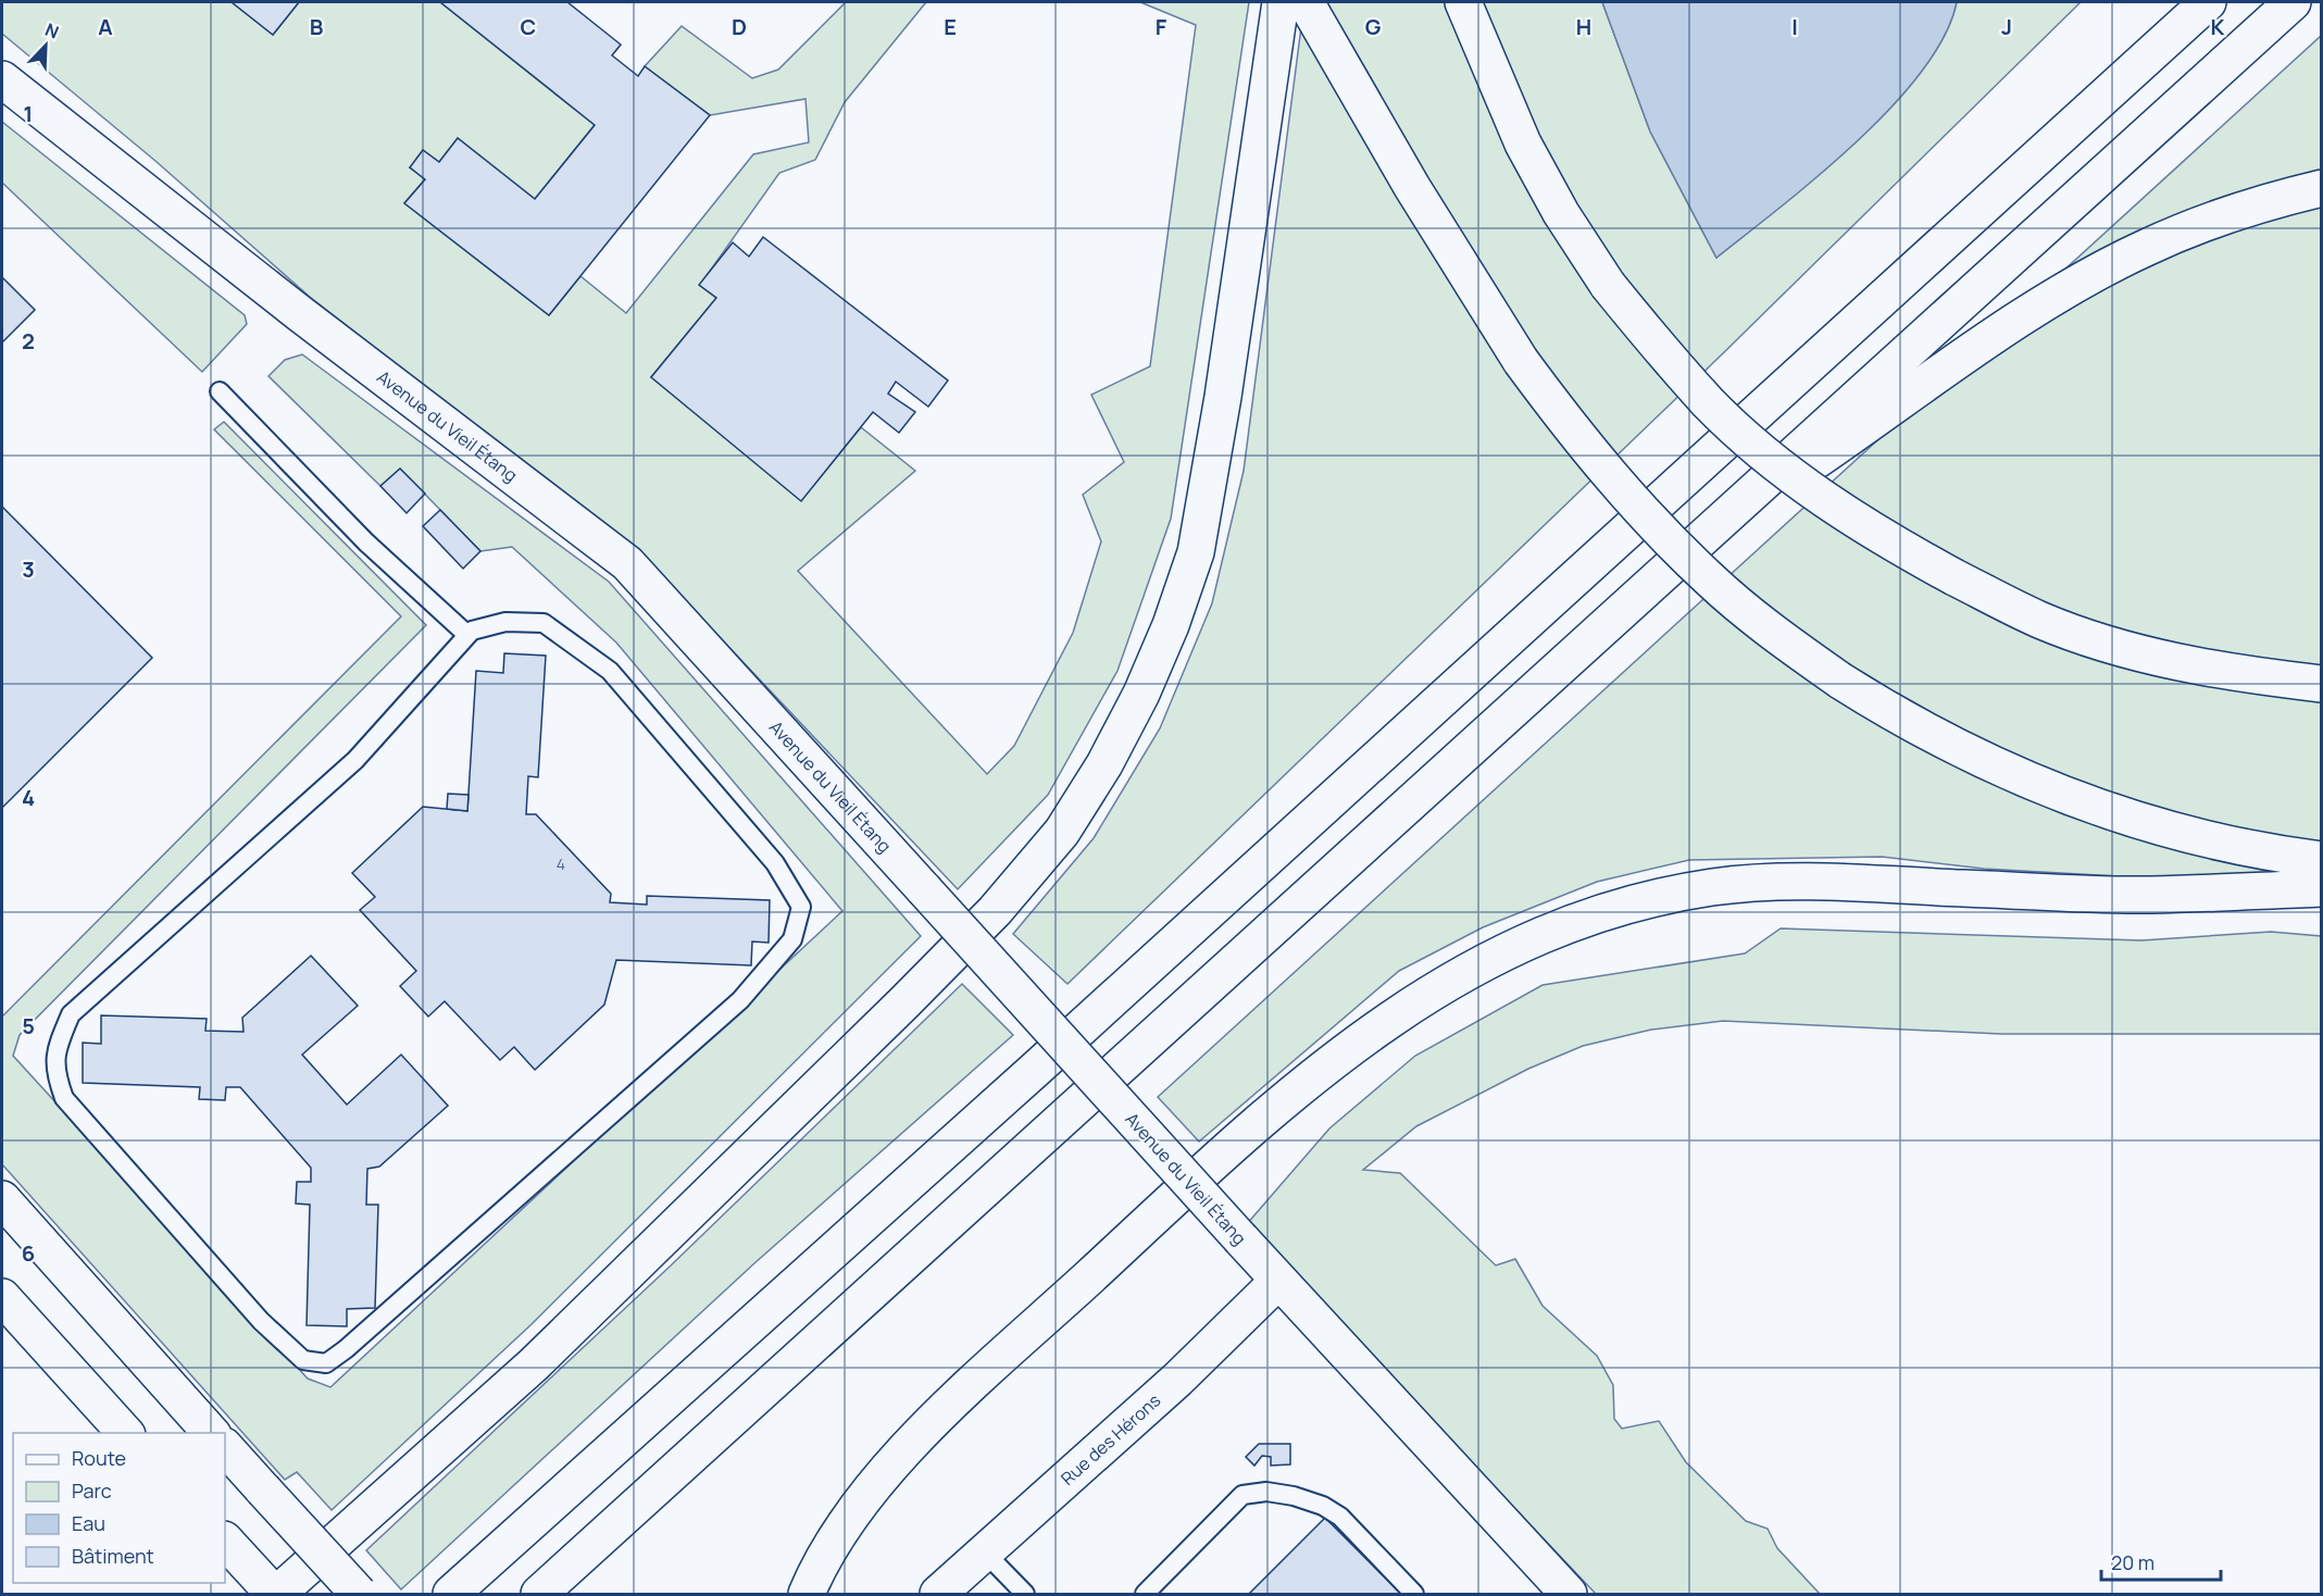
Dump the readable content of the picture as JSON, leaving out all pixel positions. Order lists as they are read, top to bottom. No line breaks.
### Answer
{"streets":{"main road":["Avenue du Vieil Étang","Rue des Hérons"]},"crossings":[["Avenue du Vieil Étang","Rue des Hérons"]],"house_numbers":["4"],"legend":["Route","Parc","Eau","Bâtiment"],"scale_bar":"20 m","north":"top right","grid":{"columns":["A","B","C","D","E","F","G","H","I","J","K"],"rows":["1","2","3","4","5","6"]}}
